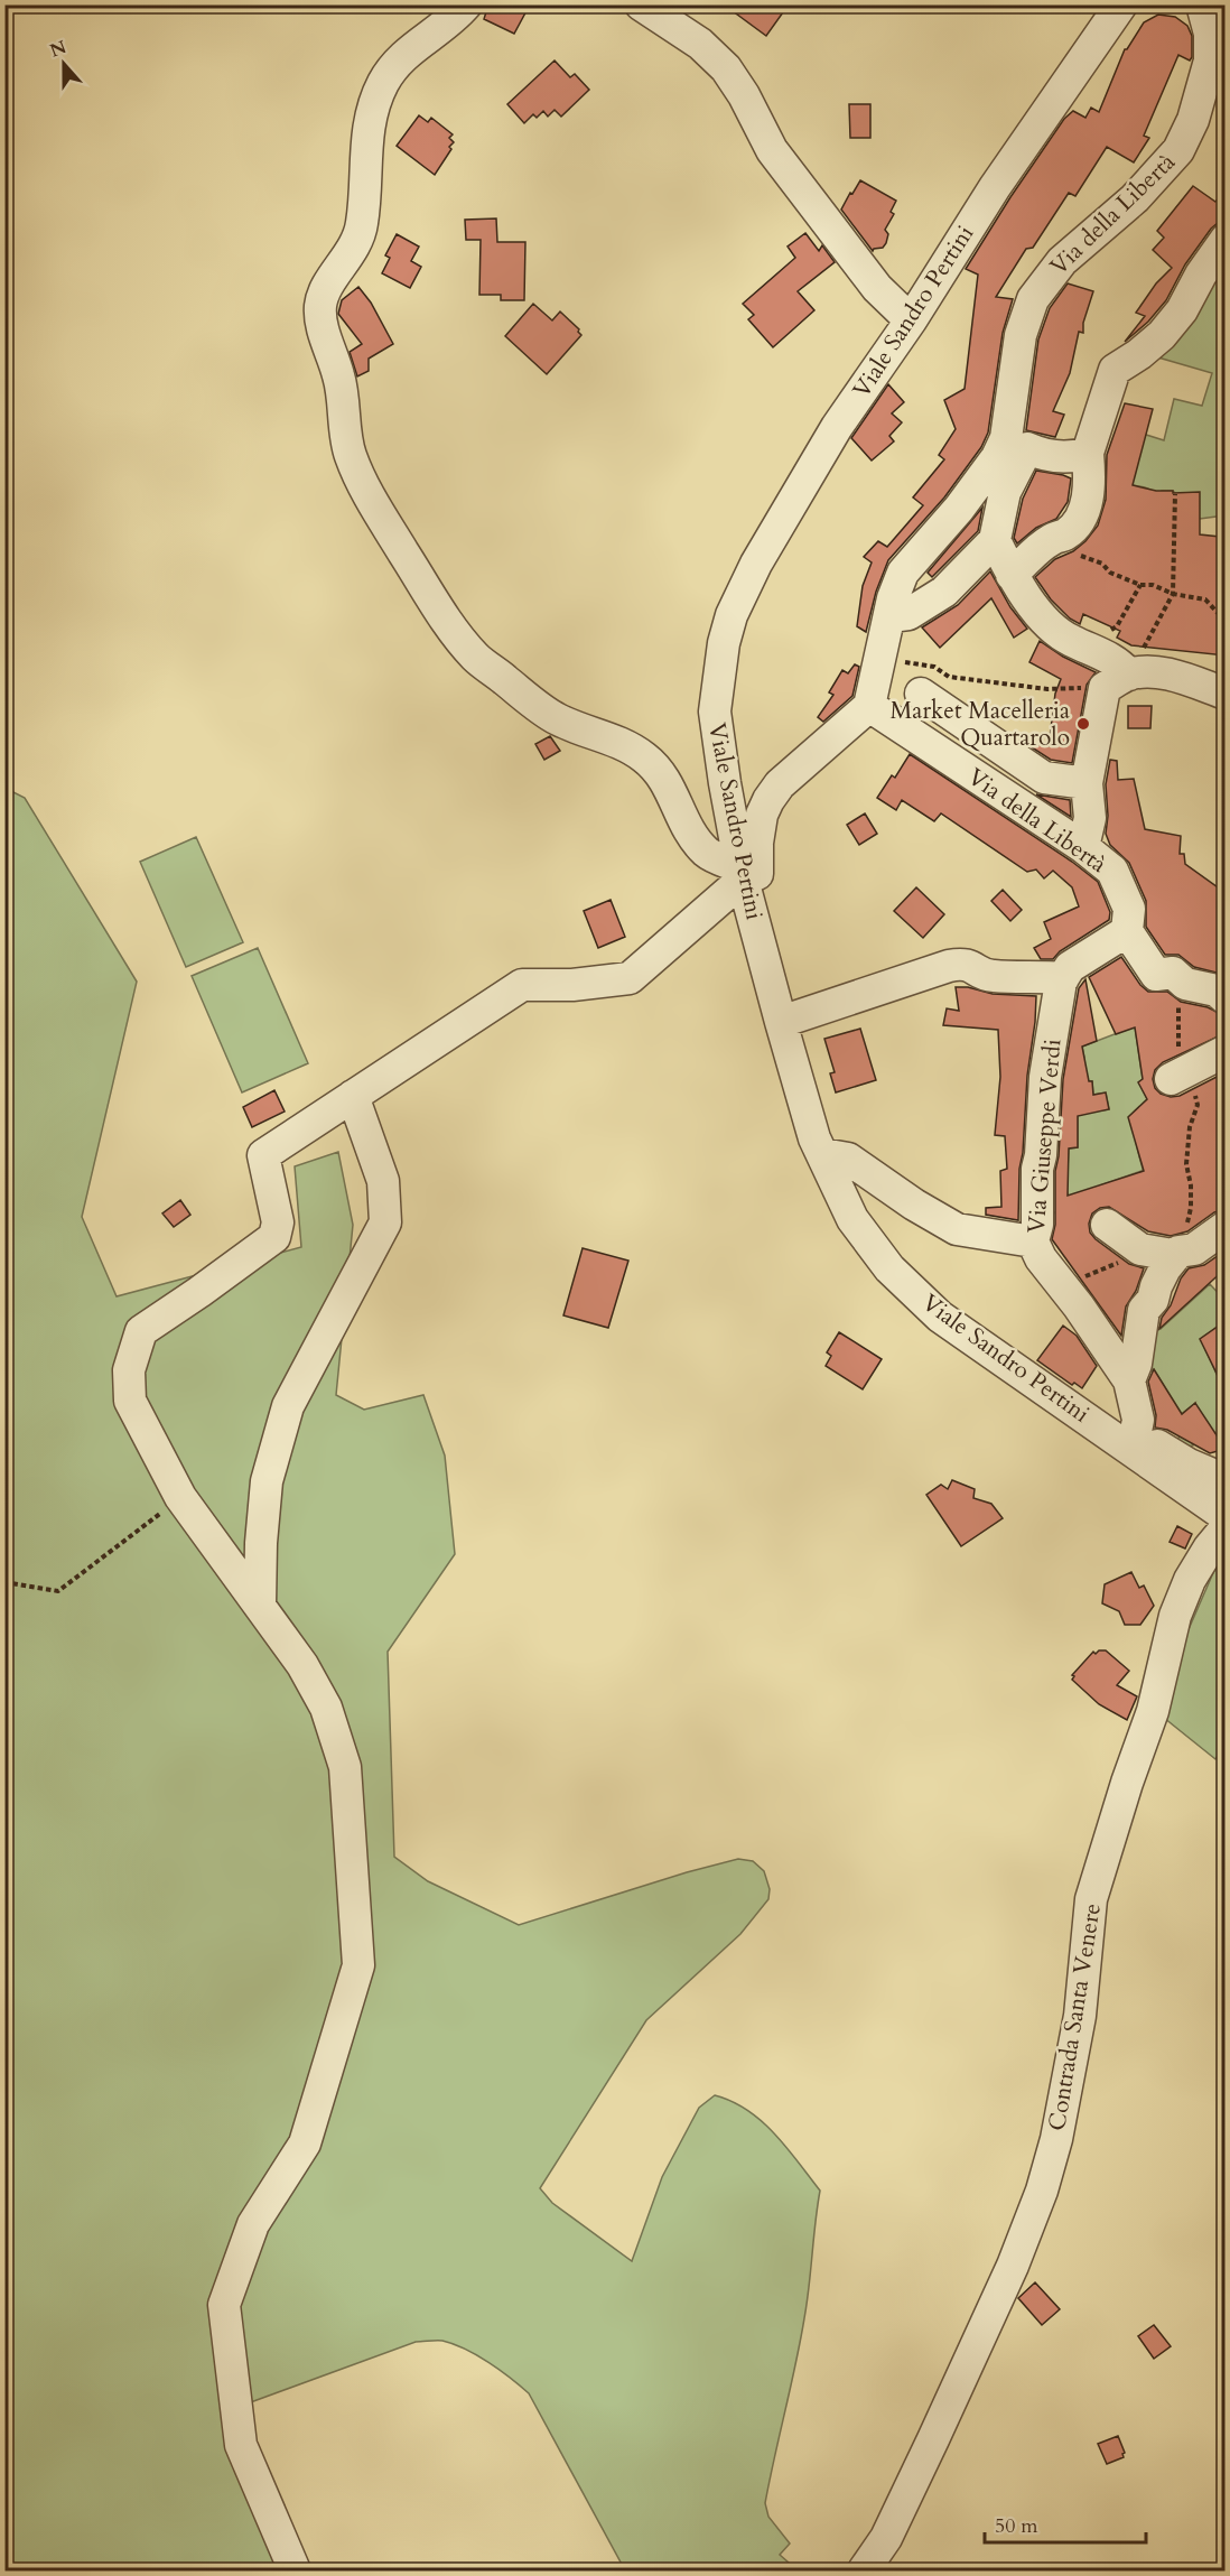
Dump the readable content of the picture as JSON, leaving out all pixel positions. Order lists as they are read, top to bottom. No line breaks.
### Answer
{"streets":{"street":["Via della Libertà","Viale Sandro Pertini","Via Giuseppe Verdi","Contrada Santa Venere"]},"crossings":[["Viale Sandro Pertini","Via Giuseppe Verdi"]],"places":["Market Macelleria Quartarolo"],"scale_bar":"50 m","north":"top"}
